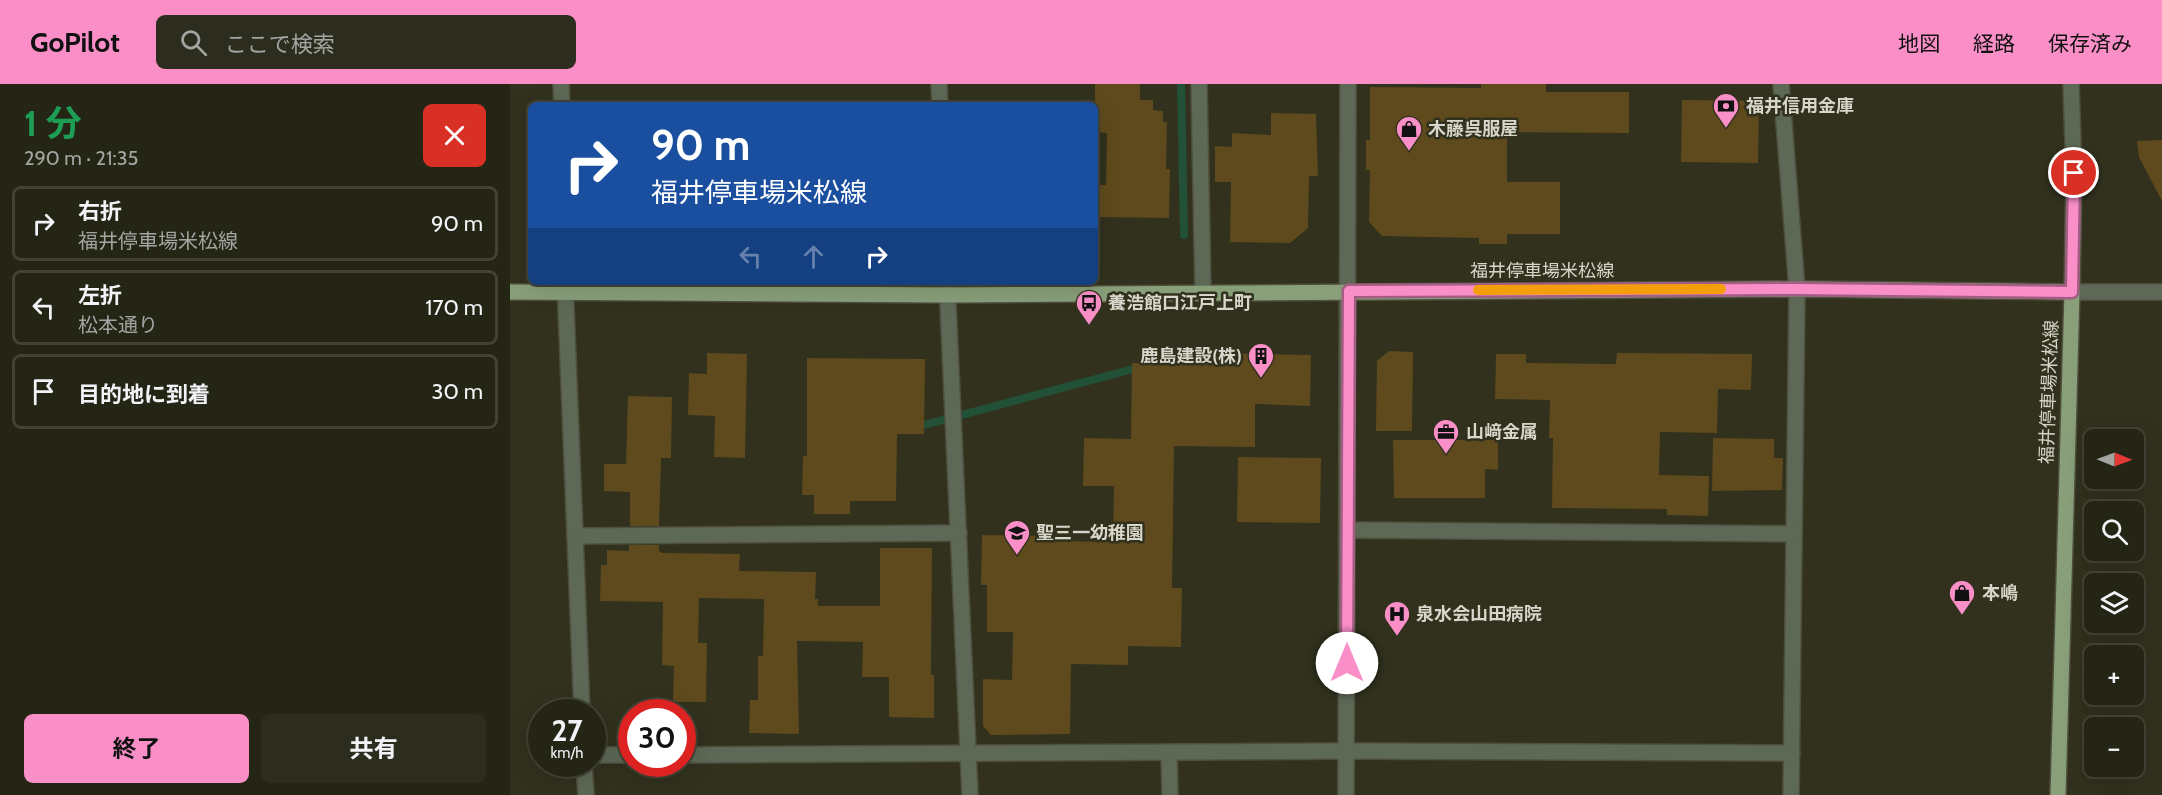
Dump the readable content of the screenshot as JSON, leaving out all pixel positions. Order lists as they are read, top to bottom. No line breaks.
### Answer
{"streets":{"main road":["福井停車場米松線"]},"places":{"bank":["福井信用金庫"],"shop":["木藤呉服屋","本嶋"],"bus stop":["養浩館口江戸上町"],"building":["鹿島建設(株)"],"office":["山﨑金属"],"school or university":["聖三一幼稚園"],"hospital":["泉水会山田病院"]},"north":"right","page":{"header":"GoPilot","search":"ここで検索","nav":["地図","経路","保存済み"],"heading":["1 分","290 m · 21:35"],"turn":["90 m","福井停車場米松線"],"list":[{"name":"右折","note":"福井停車場米松線","value":"90 m"},{"name":"左折","note":"松本通り","value":"170 m"},{"name":"目的地に到着","value":"30 m"}],"map_buttons":["+","−"],"speed":"27 km/h","limit":"30","buttons":["終了","共有"]}}
